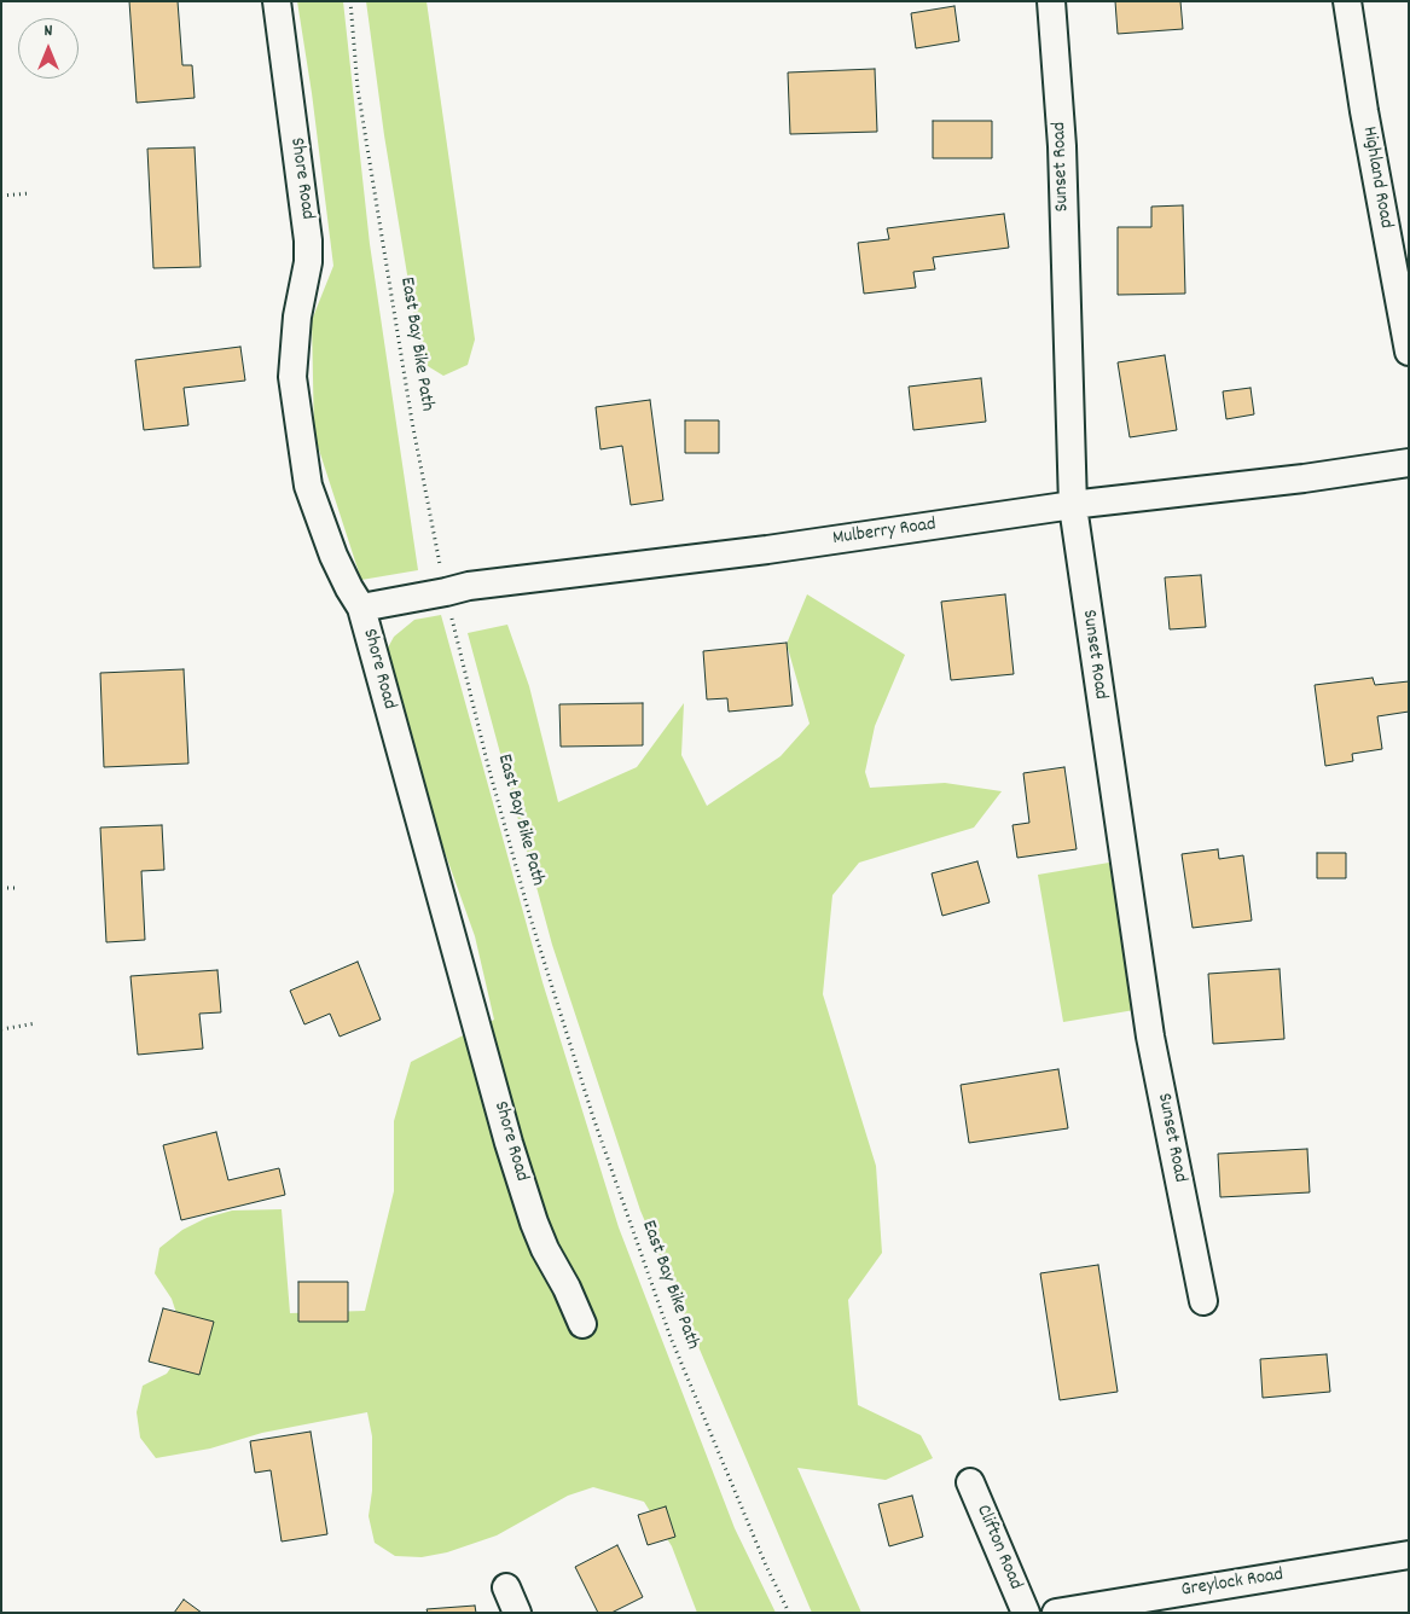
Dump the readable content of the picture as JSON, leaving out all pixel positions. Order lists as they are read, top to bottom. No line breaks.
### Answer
{"streets":{"street":["Sunset Road","Highland Road","Shore Road","Mulberry Road","Clifton Road","Greylock Road"],"path":["East Bay Bike Path"]},"crossings":[["Sunset Road","Mulberry Road"],["Shore Road","Mulberry Road"],["East Bay Bike Path","Mulberry Road"]],"north":"top"}
